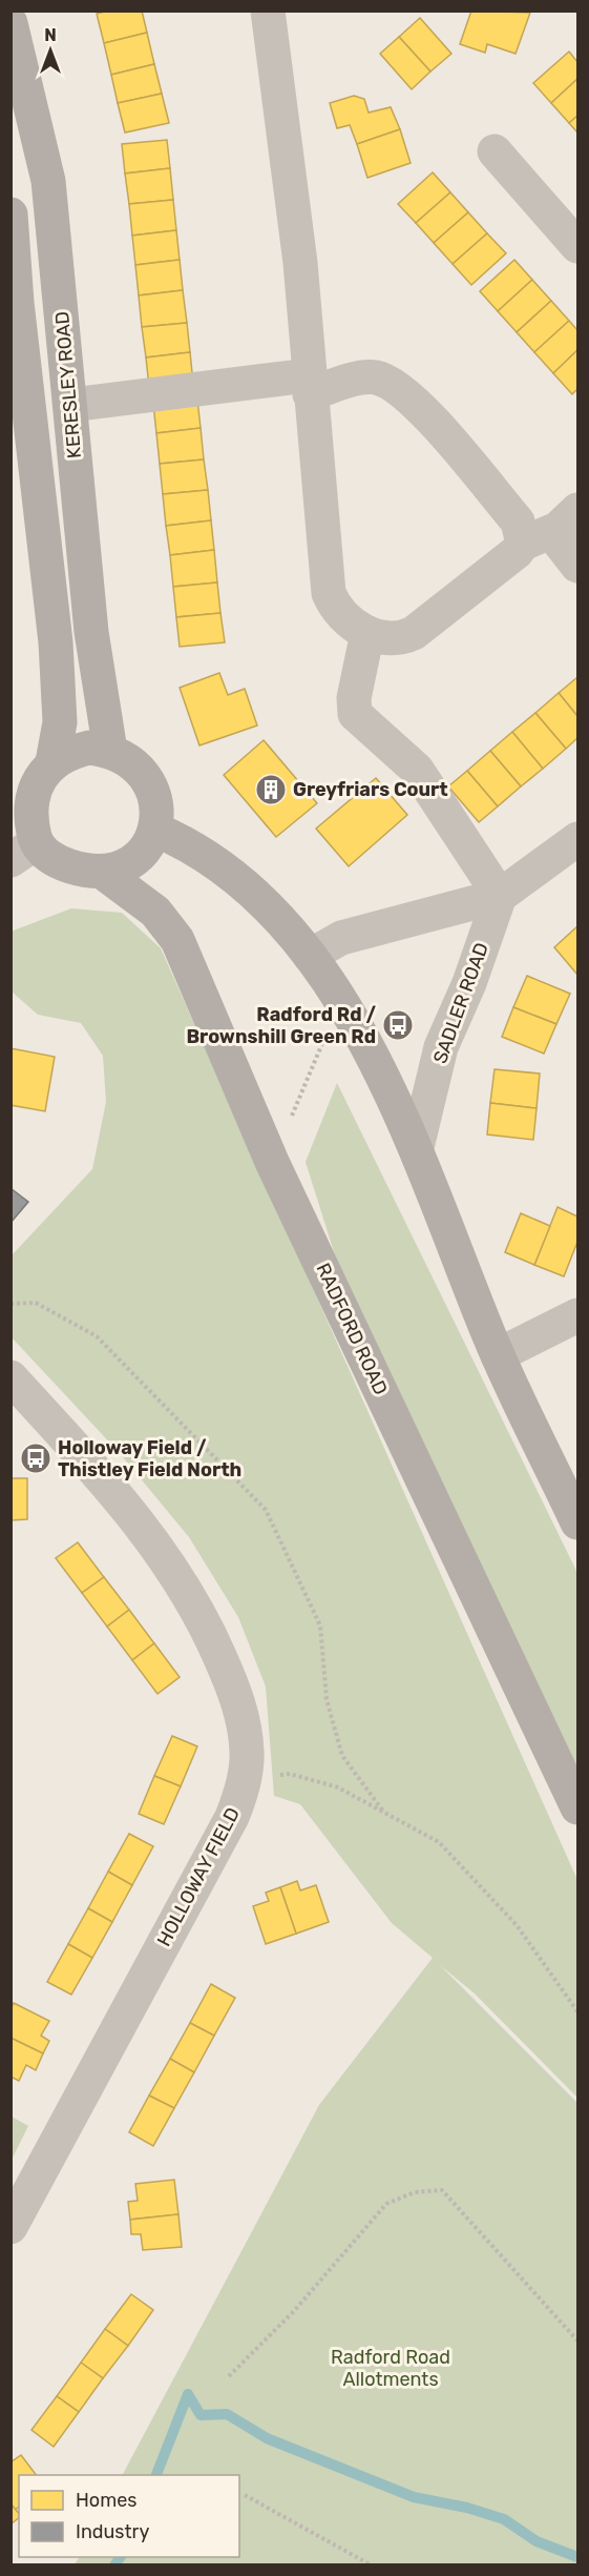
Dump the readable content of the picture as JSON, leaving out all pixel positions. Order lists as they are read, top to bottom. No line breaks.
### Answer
{"streets":{"main road":["KERESLEY ROAD","RADFORD ROAD"],"street":["SADLER ROAD","HOLLOWAY FIELD"]},"crossings":[["KERESLEY ROAD","RADFORD ROAD"]],"parks":["Radford Road Allotments"],"places":{"building":["Greyfriars Court"],"bus stop":["Radford Rd / Brownshill Green Rd","Holloway Field / Thistley Field North"]},"legend":["Homes","Industry"],"north":"top"}
